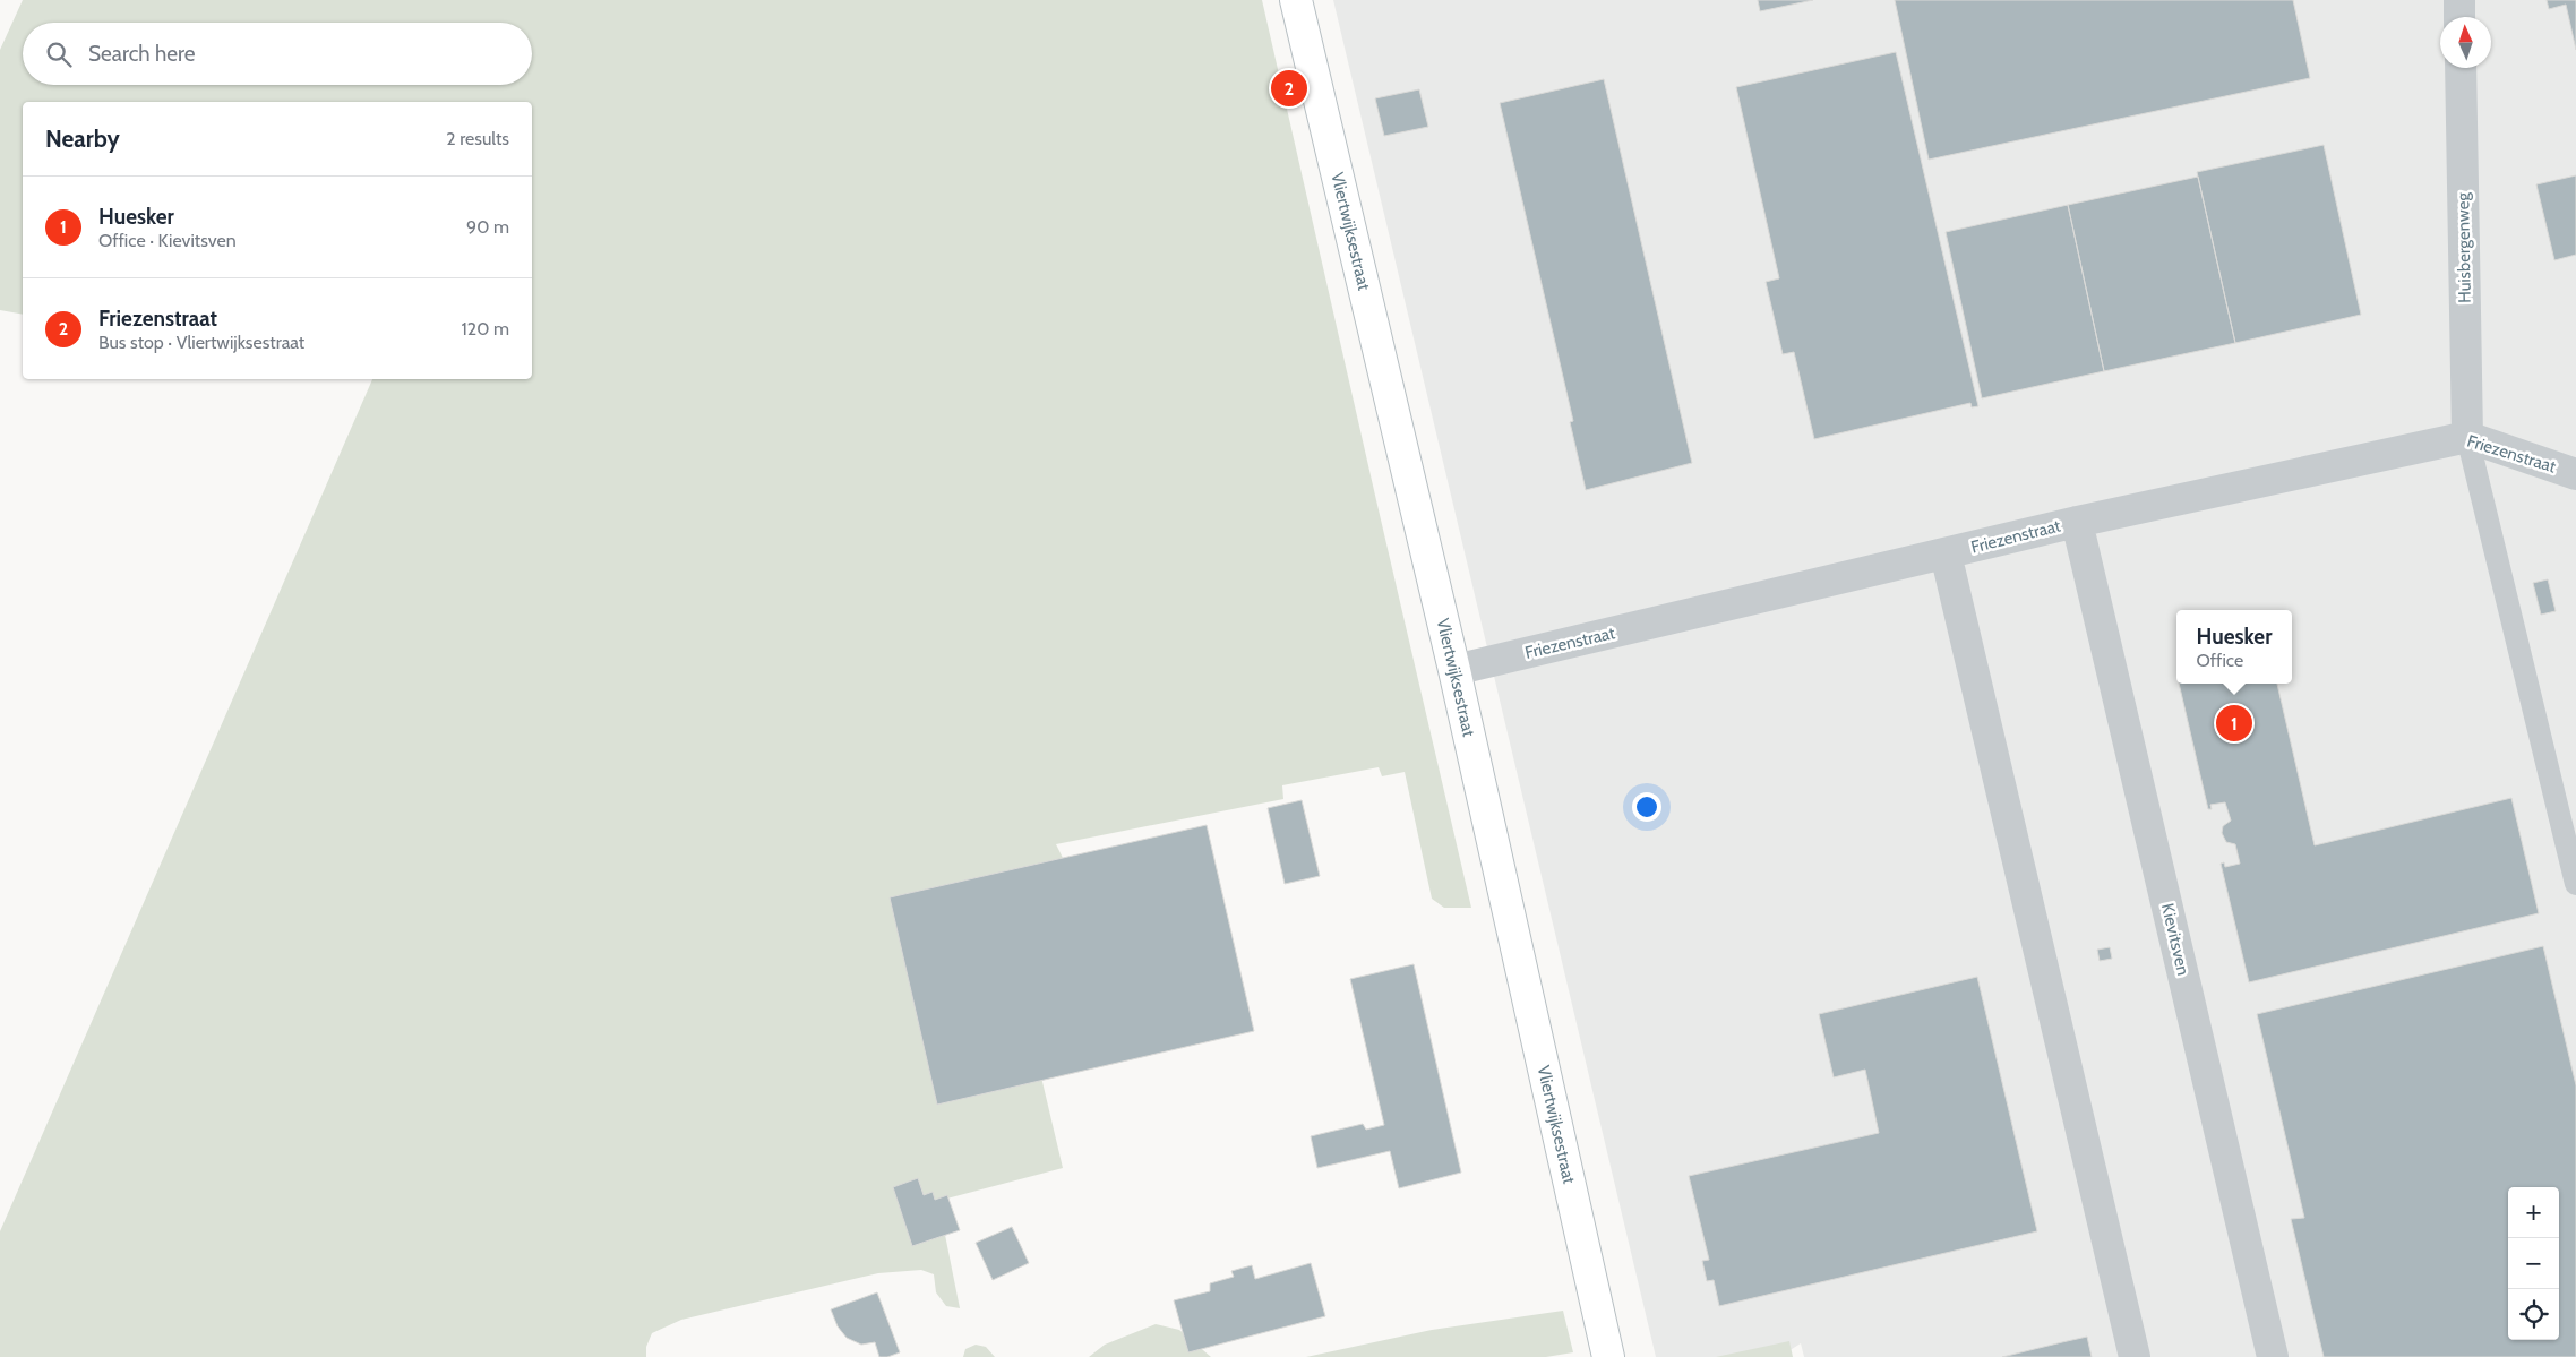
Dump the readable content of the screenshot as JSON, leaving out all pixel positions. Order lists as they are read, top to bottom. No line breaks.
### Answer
{"streets":{"street":["Vliertwijksestraat","Huisbergenweg","Friezenstraat","Kievitsven"]},"crossings":[["Vliertwijksestraat","Friezenstraat"],["Huisbergenweg","Friezenstraat"],["Friezenstraat","Kievitsven"]],"north":"top","page":{"search":"Search here","pins":["2","1"],"heading":["Nearby","2 results"],"list":[{"mark":"1","name":"Huesker","note":"Office · Kievitsven","value":"90 m"},{"mark":"2","name":"Friezenstraat","note":"Bus stop · Vliertwijksestraat","value":"120 m"}],"popup":["Huesker","Office"],"map_buttons":["+","−"]}}
